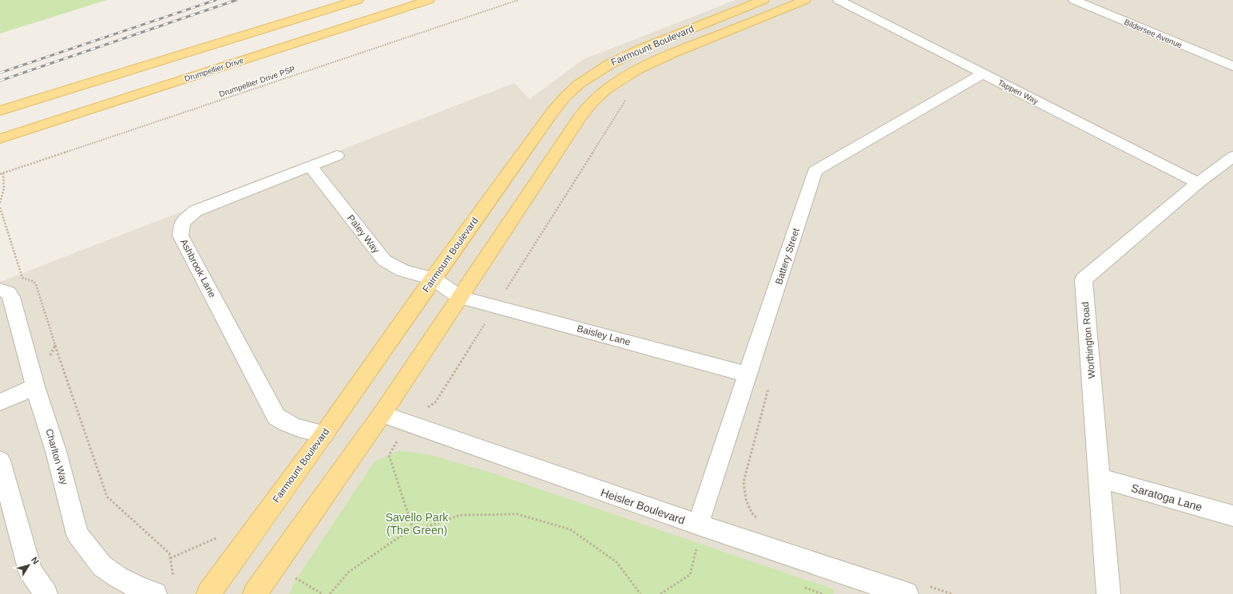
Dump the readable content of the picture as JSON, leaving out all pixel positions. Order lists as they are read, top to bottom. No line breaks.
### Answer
{"streets":{"main road":["Fairmount Boulevard","Drumpellier Drive"],"street":["Bildersee Avenue","Tappen Way","Paley Way","Battery Street","Ashbrook Lane","Baisley Lane","Worthington Road","Charlton Way","Saratoga Lane","Heisler Boulevard"],"path":["Drumpellier Drive PSP"]},"crossings":[["Fairmount Boulevard","Paley Way"],["Fairmount Boulevard","Ashbrook Lane"],["Fairmount Boulevard","Baisley Lane"],["Fairmount Boulevard","Heisler Boulevard"],["Tappen Way","Battery Street"],["Tappen Way","Worthington Road"],["Paley Way","Ashbrook Lane"],["Paley Way","Baisley Lane"],["Battery Street","Baisley Lane"],["Battery Street","Heisler Boulevard"],["Worthington Road","Saratoga Lane"]],"parks":["Savello Park (The Green)"],"north":"top right"}
